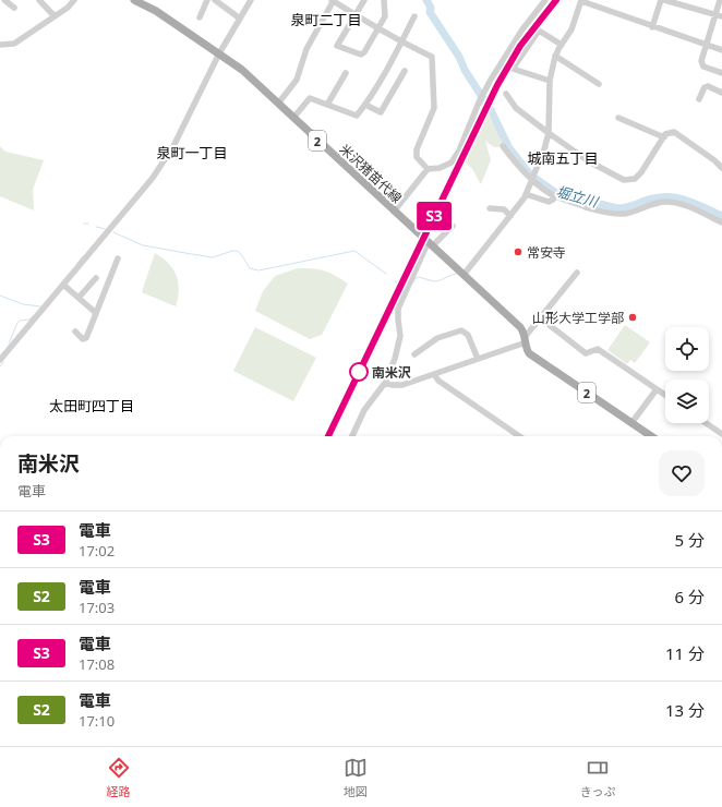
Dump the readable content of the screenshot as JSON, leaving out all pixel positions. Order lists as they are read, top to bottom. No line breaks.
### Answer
{"streets":{"main road":["2","米沢猪苗代線"]},"districts":["泉町二丁目","泉町一丁目","城南五丁目","太田町四丁目"],"water":["堀立川"],"places":["常安寺","山形大学工学部","南米沢"],"page":{"on_map":"S3","heading":["南米沢","電車"],"list":[{"mark":"S3","name":"電車","note":"17:02","value":"5 分"},{"mark":"S2","name":"電車","note":"17:03","value":"6 分"},{"mark":"S3","name":"電車","note":"17:08","value":"11 分"},{"mark":"S2","name":"電車","note":"17:10","value":"13 分"}],"tabs":["経路","地図","きっぷ"]}}
